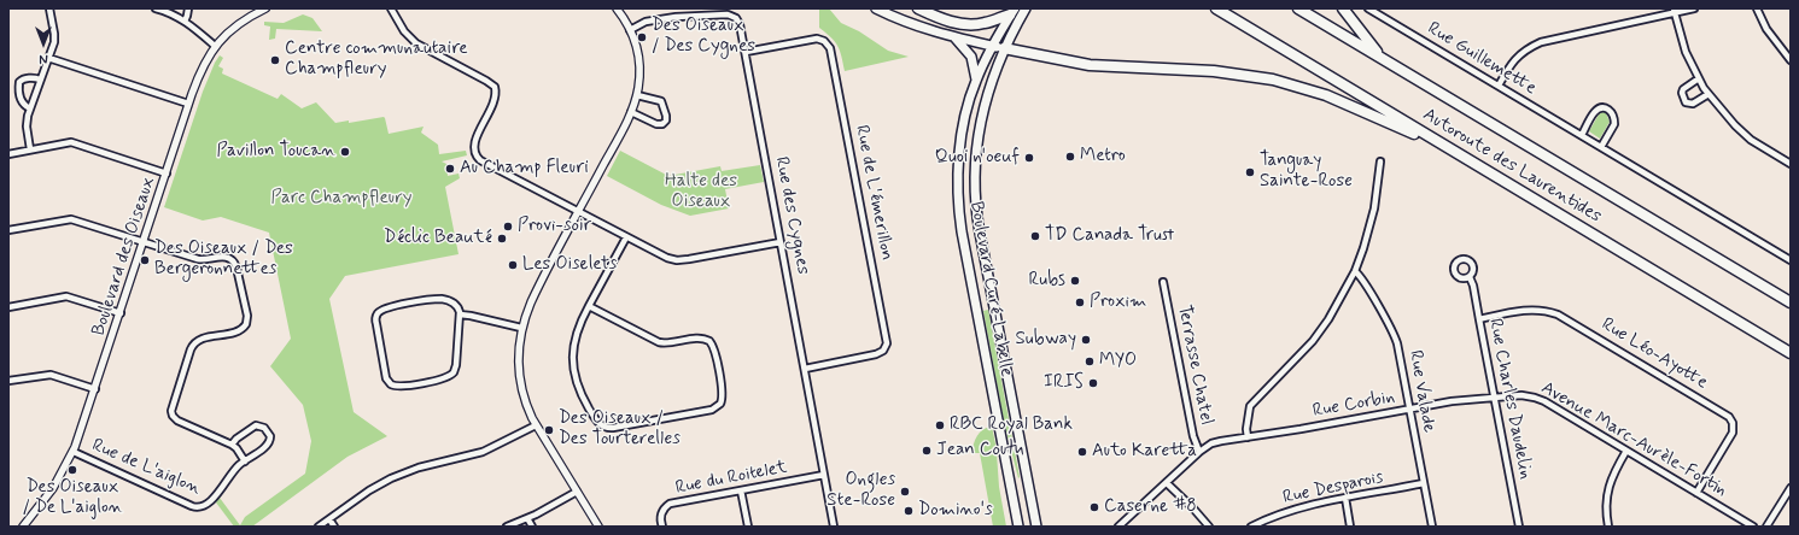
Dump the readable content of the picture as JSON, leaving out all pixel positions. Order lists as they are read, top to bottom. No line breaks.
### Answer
{"streets":{"highway":["Autoroute des Laurentides"],"main road":["Boulevard Curé-Labelle"],"street":["Rue Guillemette","Rue de L'émerillon","Rue des Cygnes","Boulevard des Oiseaux","Rue Léo-Ayotte","Terrasse Chatel","Rue Valade","Rue Charles Daudelin","Rue Corbin","Avenue Marc-Aurèle-Fortin","Rue de L'aiglon","Rue du Roitelet","Rue Desparois"]},"crossings":[["Rue de L'émerillon","Rue des Cygnes"],["Rue des Cygnes","Rue du Roitelet"],["Boulevard des Oiseaux","Rue de L'aiglon"],["Rue Léo-Ayotte","Rue Charles Daudelin"],["Rue Léo-Ayotte","Avenue Marc-Aurèle-Fortin"],["Terrasse Chatel","Rue Corbin"],["Rue Valade","Rue Corbin"],["Rue Valade","Rue Desparois"],["Rue Charles Daudelin","Rue Corbin"],["Rue Charles Daudelin","Avenue Marc-Aurèle-Fortin"],["Rue Corbin","Avenue Marc-Aurèle-Fortin"]],"parks":["Halte des Oiseaux","Parc Champfleury"],"places":["Des Oiseaux / Des Cygnes","Centre communautaire Champfleury","Pavillon Toucan","Metro","Quoi n'oeuf","Au Champ Fleuri","Tanguay Sainte-Rose","Provi-soir","TD Canada Trust","Déclic Beauté","Des Oiseaux / Des Bergeronnettes","Les Oiselets","Rubs","Proxim","Subway","MYO","IRIS","RBC Royal Bank","Des Oiseaux / Des Tourterelles","Jean Coutu","Auto Karetta","Des Oiseaux / De L'aiglon","Ongles Ste-Rose","Caserne #8","Domino's"],"north":"bottom"}
